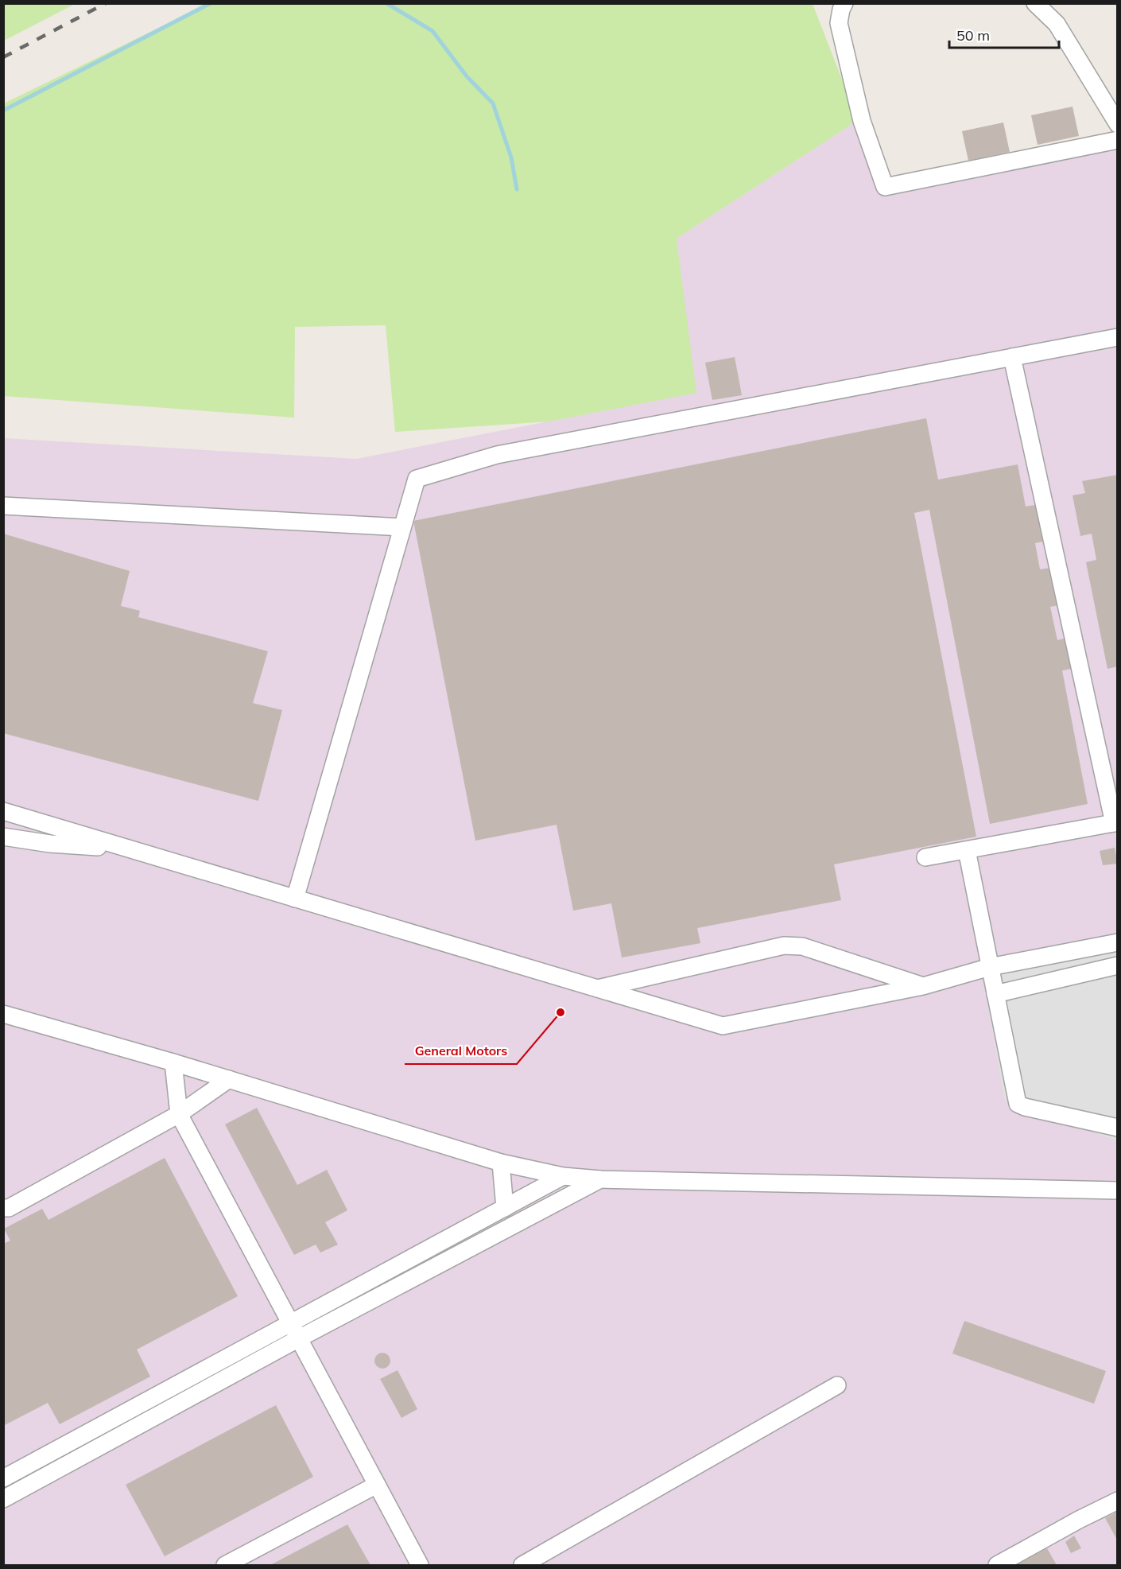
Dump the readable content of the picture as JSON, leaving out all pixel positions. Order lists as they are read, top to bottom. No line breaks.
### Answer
{"places":["General Motors"],"scale_bar":"50 m"}
